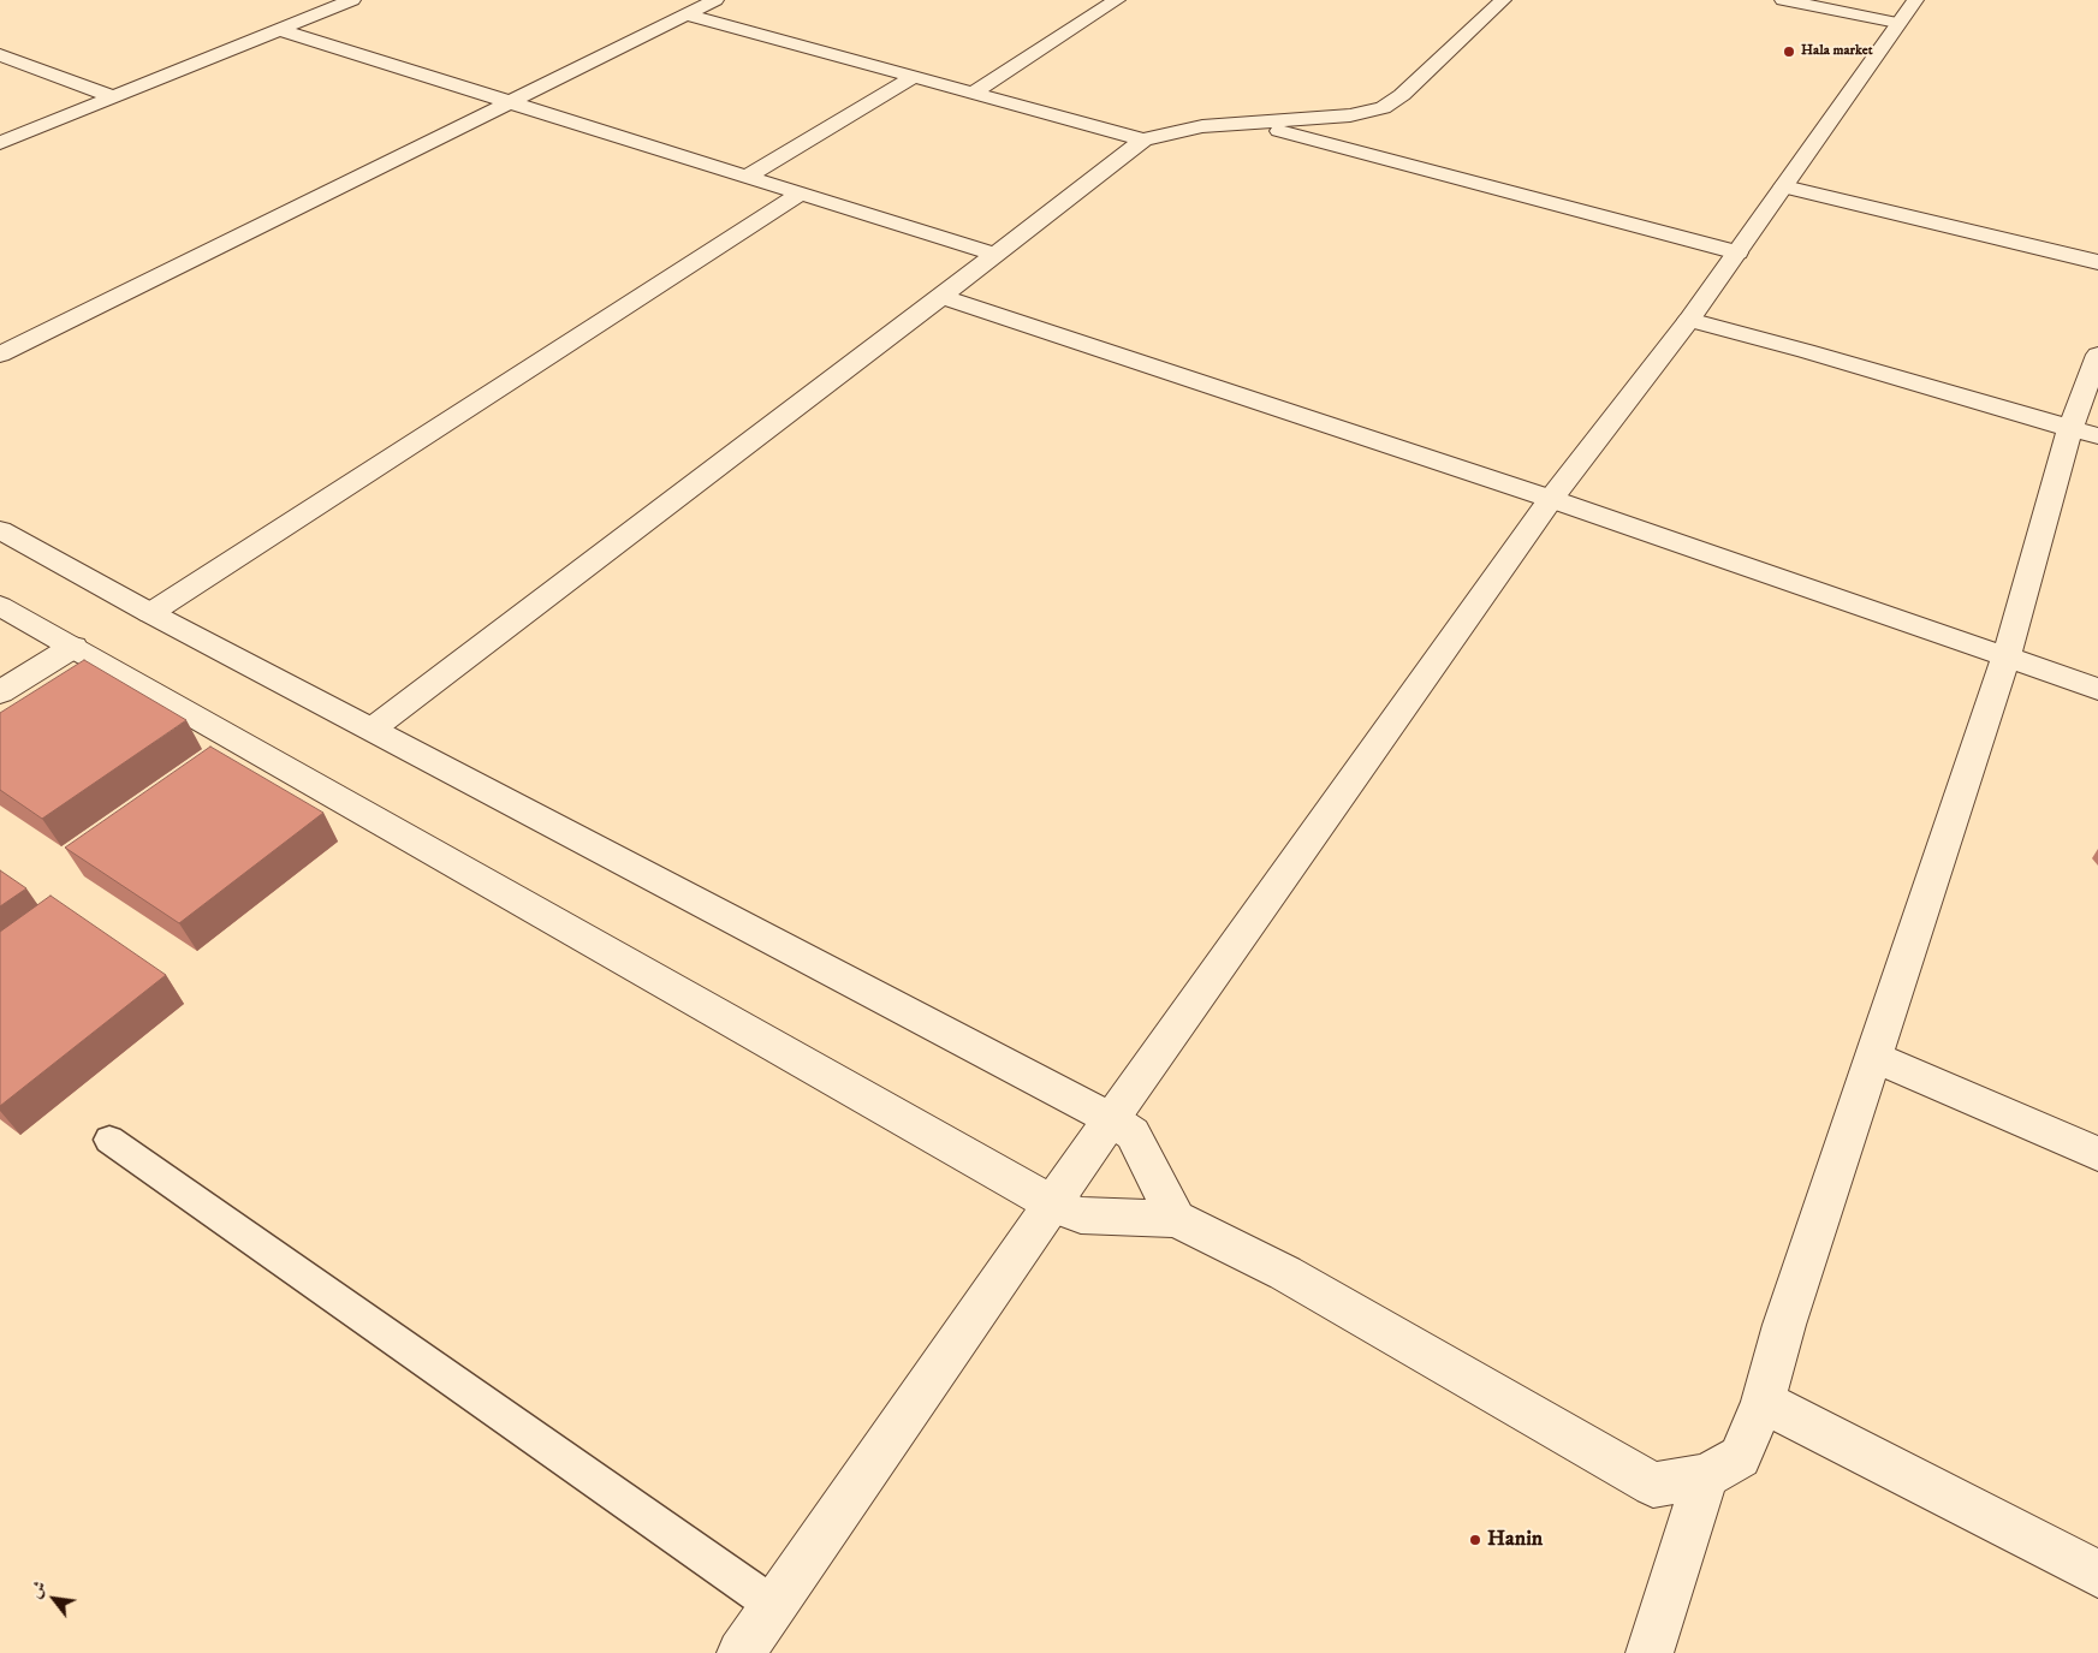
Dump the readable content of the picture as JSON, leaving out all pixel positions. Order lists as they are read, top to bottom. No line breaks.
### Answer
{"places":["Hala market","Hanin"],"north":"top left"}
